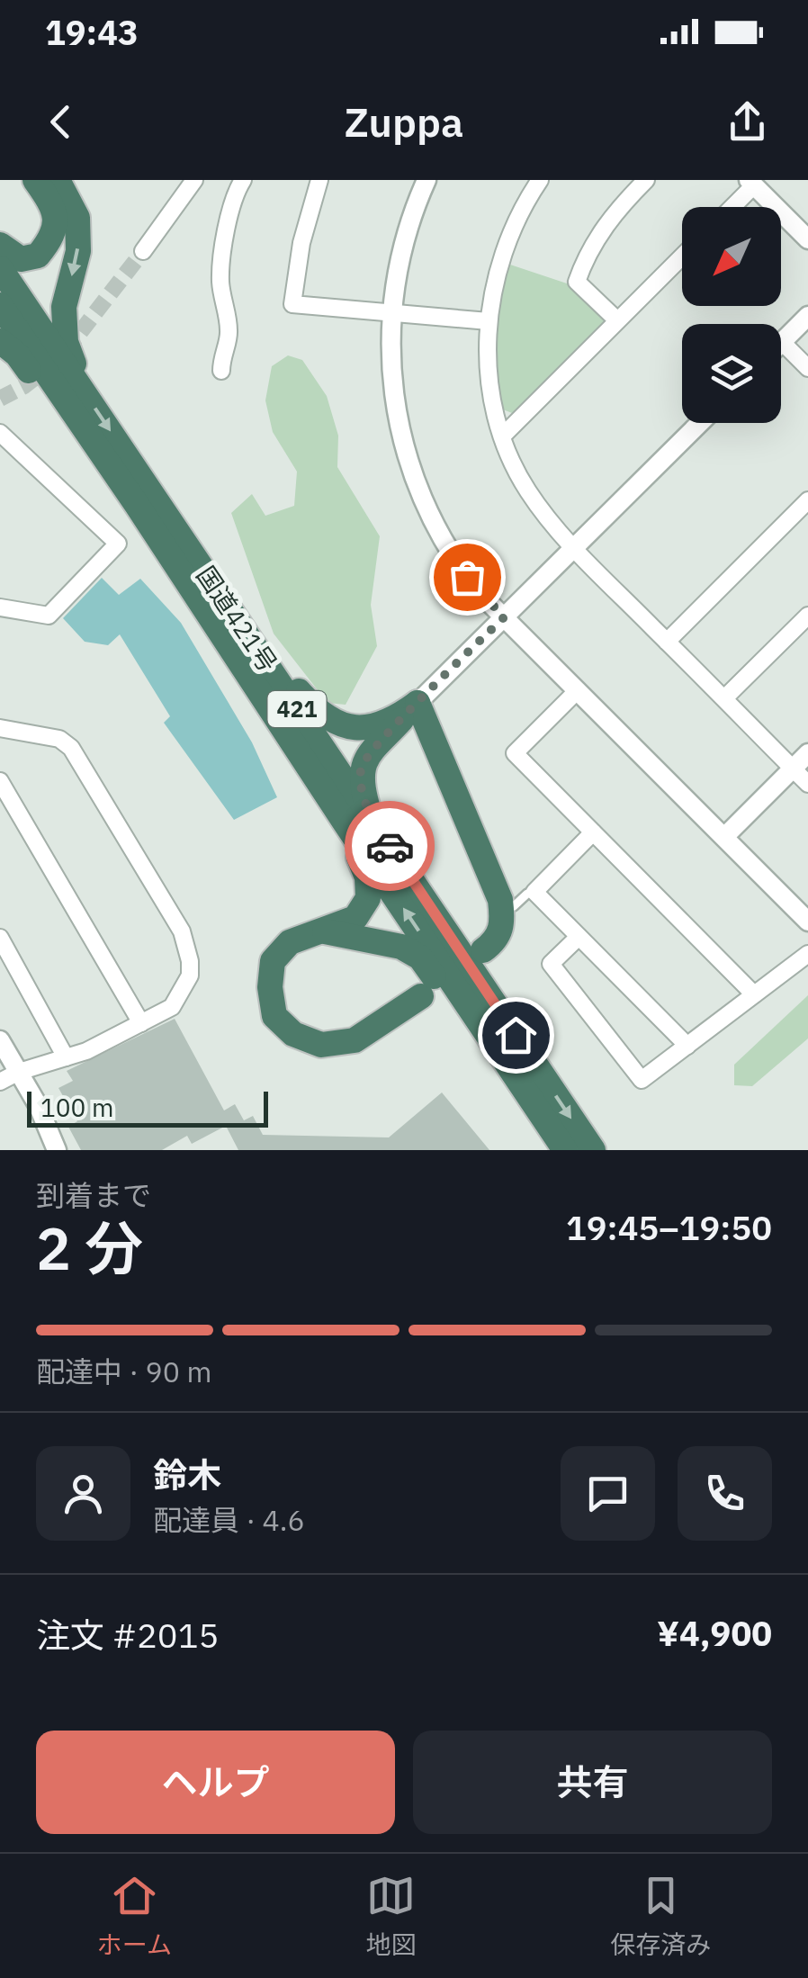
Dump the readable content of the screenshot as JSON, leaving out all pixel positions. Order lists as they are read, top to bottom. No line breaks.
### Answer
{"streets":{"highway":["国道421号","421"]},"crossings":[["国道421号","421"]],"scale_bar":"100 m","north":"bottom left","page":{"status":"19:43","header":"Zuppa","scale":"100 m","heading":["2 分","到着まで","19:45–19:50"],"panel":["鈴木","配達員 · 4.6","注文 #2015","¥4,900"],"bar":"配達中 · 90 m","buttons":["ヘルプ","共有"],"tabs":["ホーム","地図","保存済み"]}}
